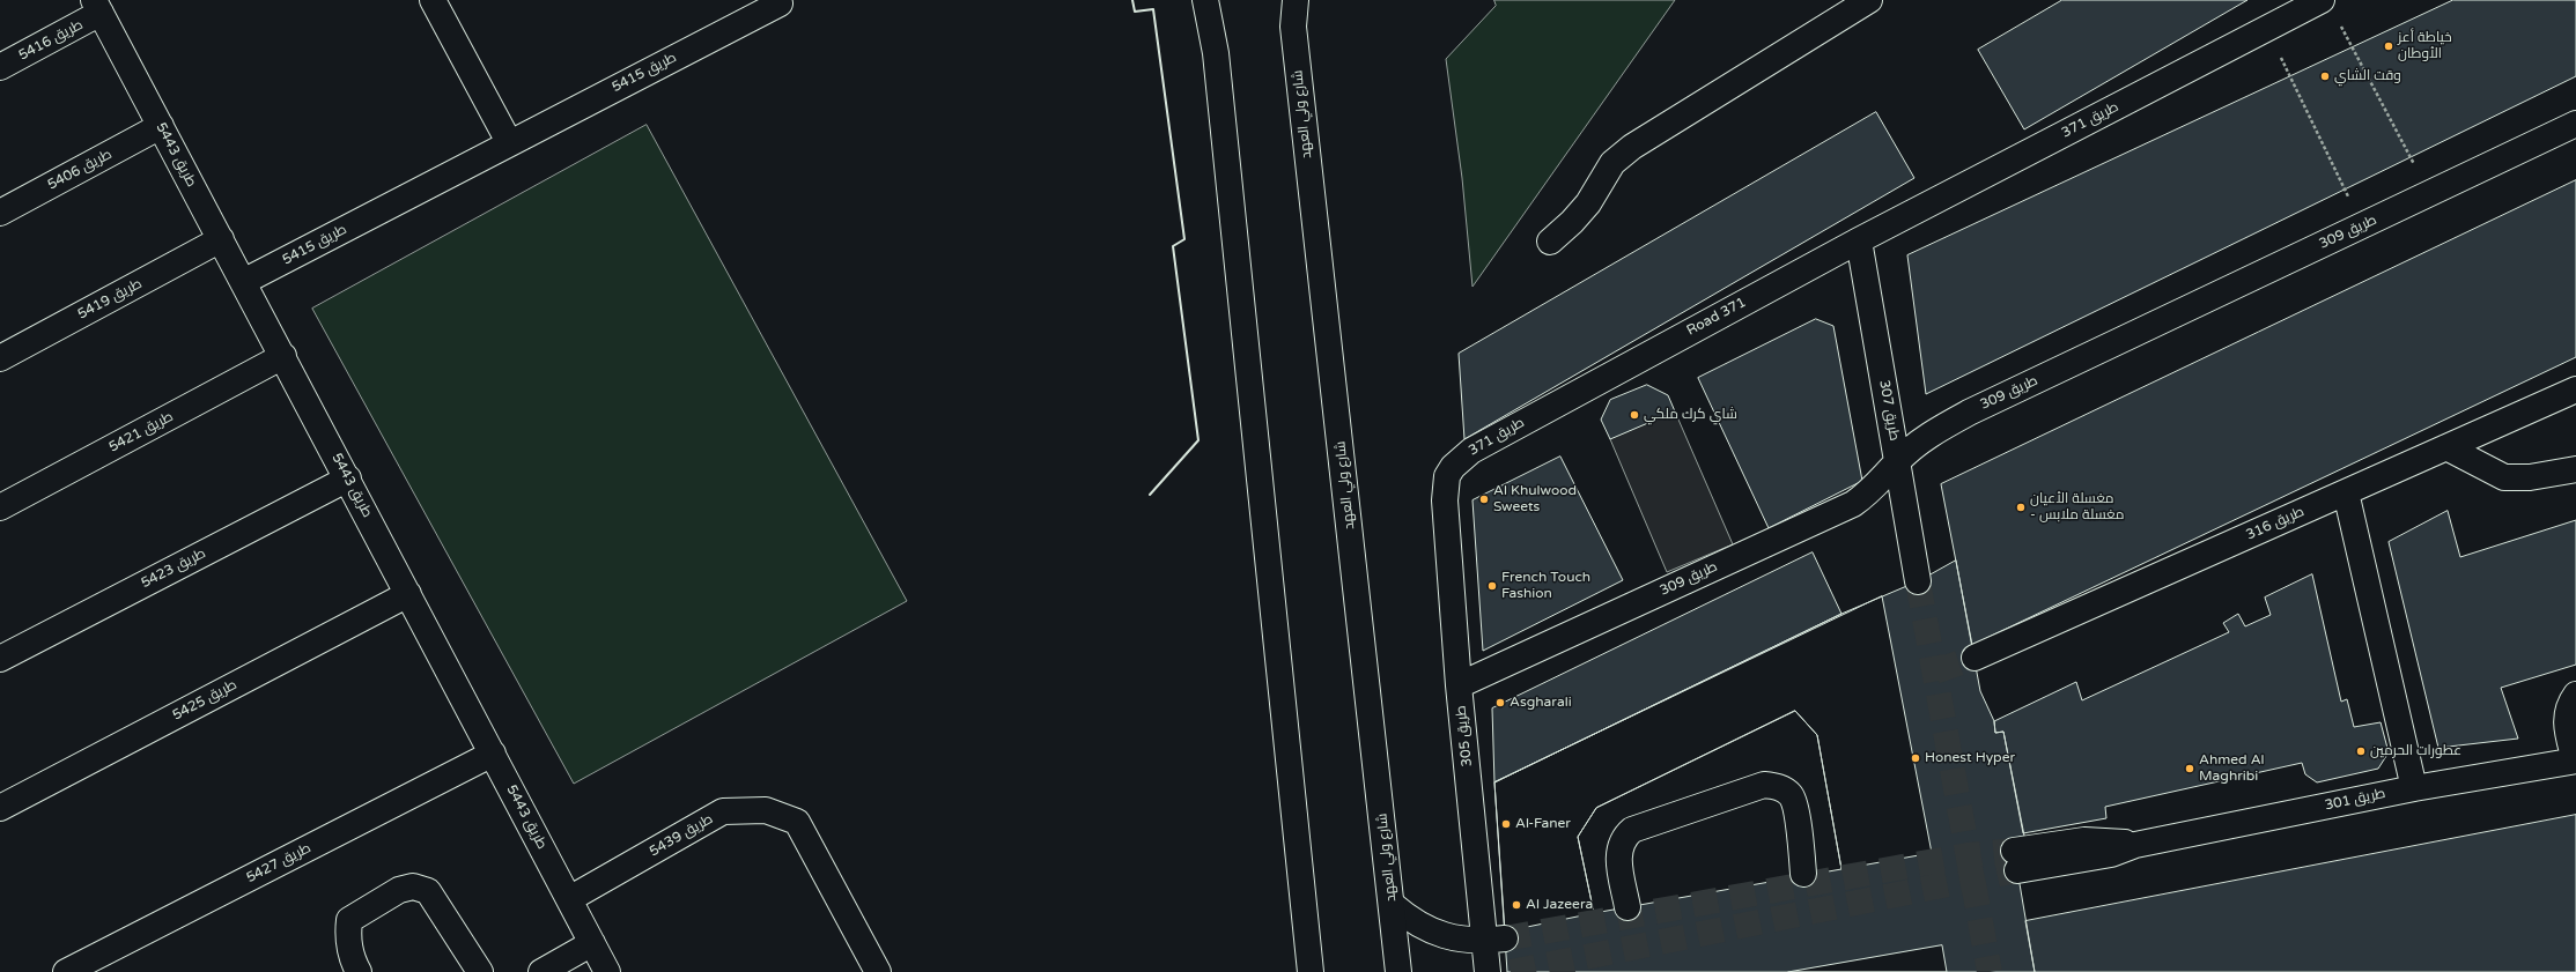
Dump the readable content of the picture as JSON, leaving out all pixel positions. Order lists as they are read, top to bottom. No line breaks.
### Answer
{"streets":{"street":["طريق 5416","طريق 5415","شارع ولي العهد","طريق 371","طريق 5443","طريق 5406","طريق 309","طريق 5419","Road 371","طريق 307","طريق 5421","طريق 316","طريق 5423","طريق 5425","طريق 305","طريق 301","طريق 5439","طريق 5427"]},"crossings":[["طريق 5416","طريق 5443"],["طريق 5415","طريق 5443"],["طريق 371","Road 371"],["طريق 371","طريق 307"],["طريق 371","طريق 305"],["طريق 5443","طريق 5406"],["طريق 5443","طريق 5419"],["طريق 5443","طريق 5421"],["طريق 5443","طريق 5423"],["طريق 5443","طريق 5425"],["طريق 5443","طريق 5439"],["طريق 5443","طريق 5427"],["طريق 309","طريق 307"],["طريق 309","طريق 305"],["Road 371","طريق 307"]],"places":["خياطة أعز الأوطان","وقت الشاي","شاي كرك ملكي","Al Khulwood Sweets","مغسلة الأعيان - مغسلة ملابس","French Touch Fashion","Asgharali","عطورات الحرمين","Honest Hyper","Ahmed Al Maghribi","Al-Faner","Al Jazeera"]}
